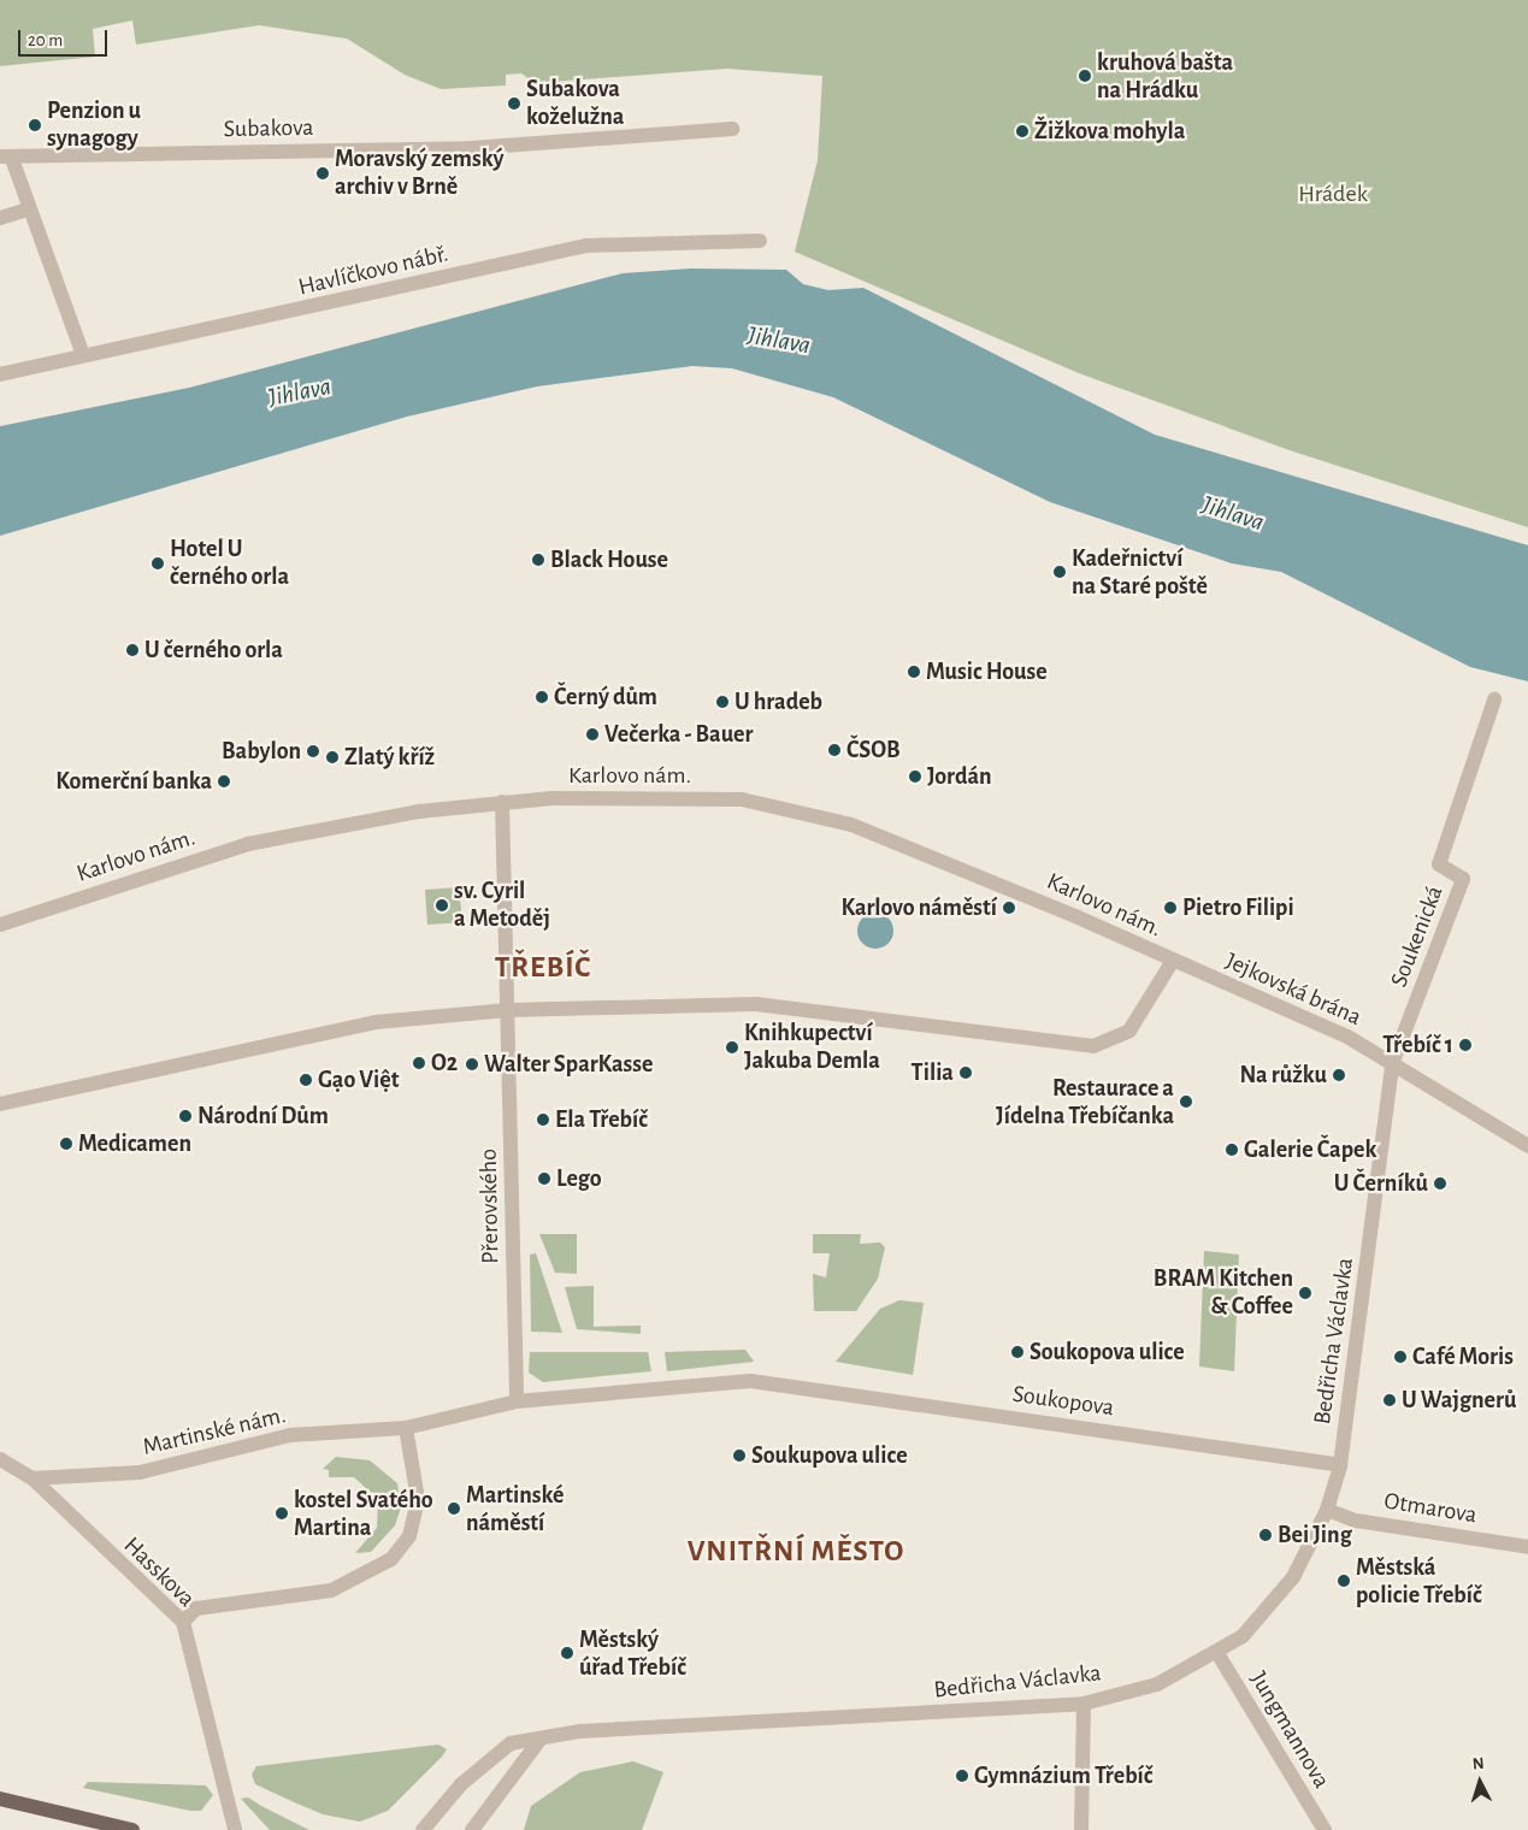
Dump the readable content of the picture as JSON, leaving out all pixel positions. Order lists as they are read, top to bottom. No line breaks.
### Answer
{"streets":{"street":["Subakova","Havlíčkovo nábř.","Karlovo nám.","Soukenická","Jejkovská brána","Přerovského","Bedřicha Václavka","Soukopova","Martinské nám.","Otmarova","Hasskova","Jungmannova"]},"crossings":[["Subakova","Havlíčkovo nábř."],["Karlovo nám.","Jejkovská brána"],["Karlovo nám.","Přerovského"],["Soukenická","Jejkovská brána"],["Soukenická","Bedřicha Václavka"],["Jejkovská brána","Bedřicha Václavka"],["Přerovského","Martinské nám."],["Bedřicha Václavka","Soukopova"],["Bedřicha Václavka","Otmarova"],["Bedřicha Václavka","Jungmannova"],["Soukopova","Martinské nám."],["Martinské nám.","Hasskova"]],"districts":["TŘEBÍČ","VNITŘNÍ MĚSTO"],"water":["Jihlava"],"parks":["Hrádek"],"places":["kruhová bašta na Hrádku","Subakova koželužna","Penzion u synagogy","Žižkova mohyla","Moravský zemský archiv v Brně","Black House","Hotel U černého orla","Kadeřnictví na Staré poště","U černého orla","Music House","Černý dům","U hradeb","Večerka - Bauer","ČSOB","Babylon","Zlatý kříž","Jordán","Komerční banka","sv. Cyril a Metoděj","Karlovo náměstí","Pietro Filipi","Třebíč 1","Knihkupectví Jakuba Demla","O2","Walter SparKasse","Tilia","Na růžku","Gạo Việt","Restaurace a Jídelna Třebíčanka","Národní Dům","Ela Třebíč","Medicamen","Galerie Čapek","Lego","U Černíků","BRAM Kitchen & Coffee","Soukopova ulice","Café Moris","U Wajgnerů","Soukupova ulice","Martinské náměstí","kostel Svatého Martina","Bei Jing","Městská policie Třebíč","Městský úřad Třebíč","Gymnázium Třebíč"],"scale_bar":"20 m","north":"top"}
